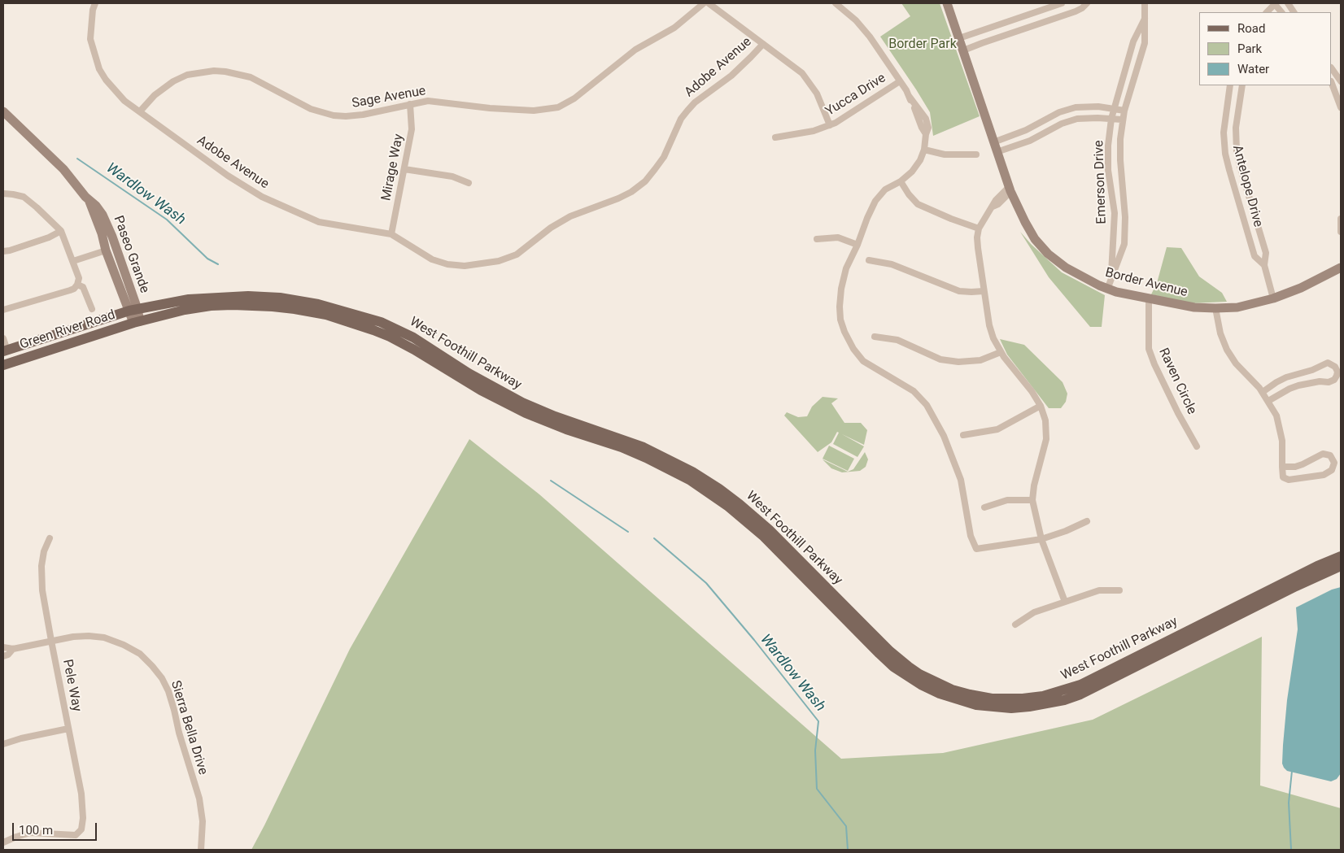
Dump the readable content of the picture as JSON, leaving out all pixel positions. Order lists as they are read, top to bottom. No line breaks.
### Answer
{"streets":{"main road":["Green River Road","West Foothill Parkway"],"street":["Adobe Avenue","Yucca Drive","Sage Avenue","Mirage Way","Emerson Drive","Antelope Drive","Paseo Grande","Border Avenue","Raven Circle","Pele Way","Sierra Bella Drive"]},"crossings":[["Adobe Avenue","Sage Avenue"],["Adobe Avenue","Mirage Way"],["Sage Avenue","Mirage Way"],["Emerson Drive","Border Avenue"],["Antelope Drive","Border Avenue"],["Paseo Grande","Green River Road"],["Paseo Grande","West Foothill Parkway"],["Border Avenue","Raven Circle"],["Green River Road","West Foothill Parkway"],["Pele Way","Sierra Bella Drive"]],"water":["Wardlow Wash"],"parks":["Border Park"],"legend":["Road","Park","Water"],"scale_bar":"100 m"}
